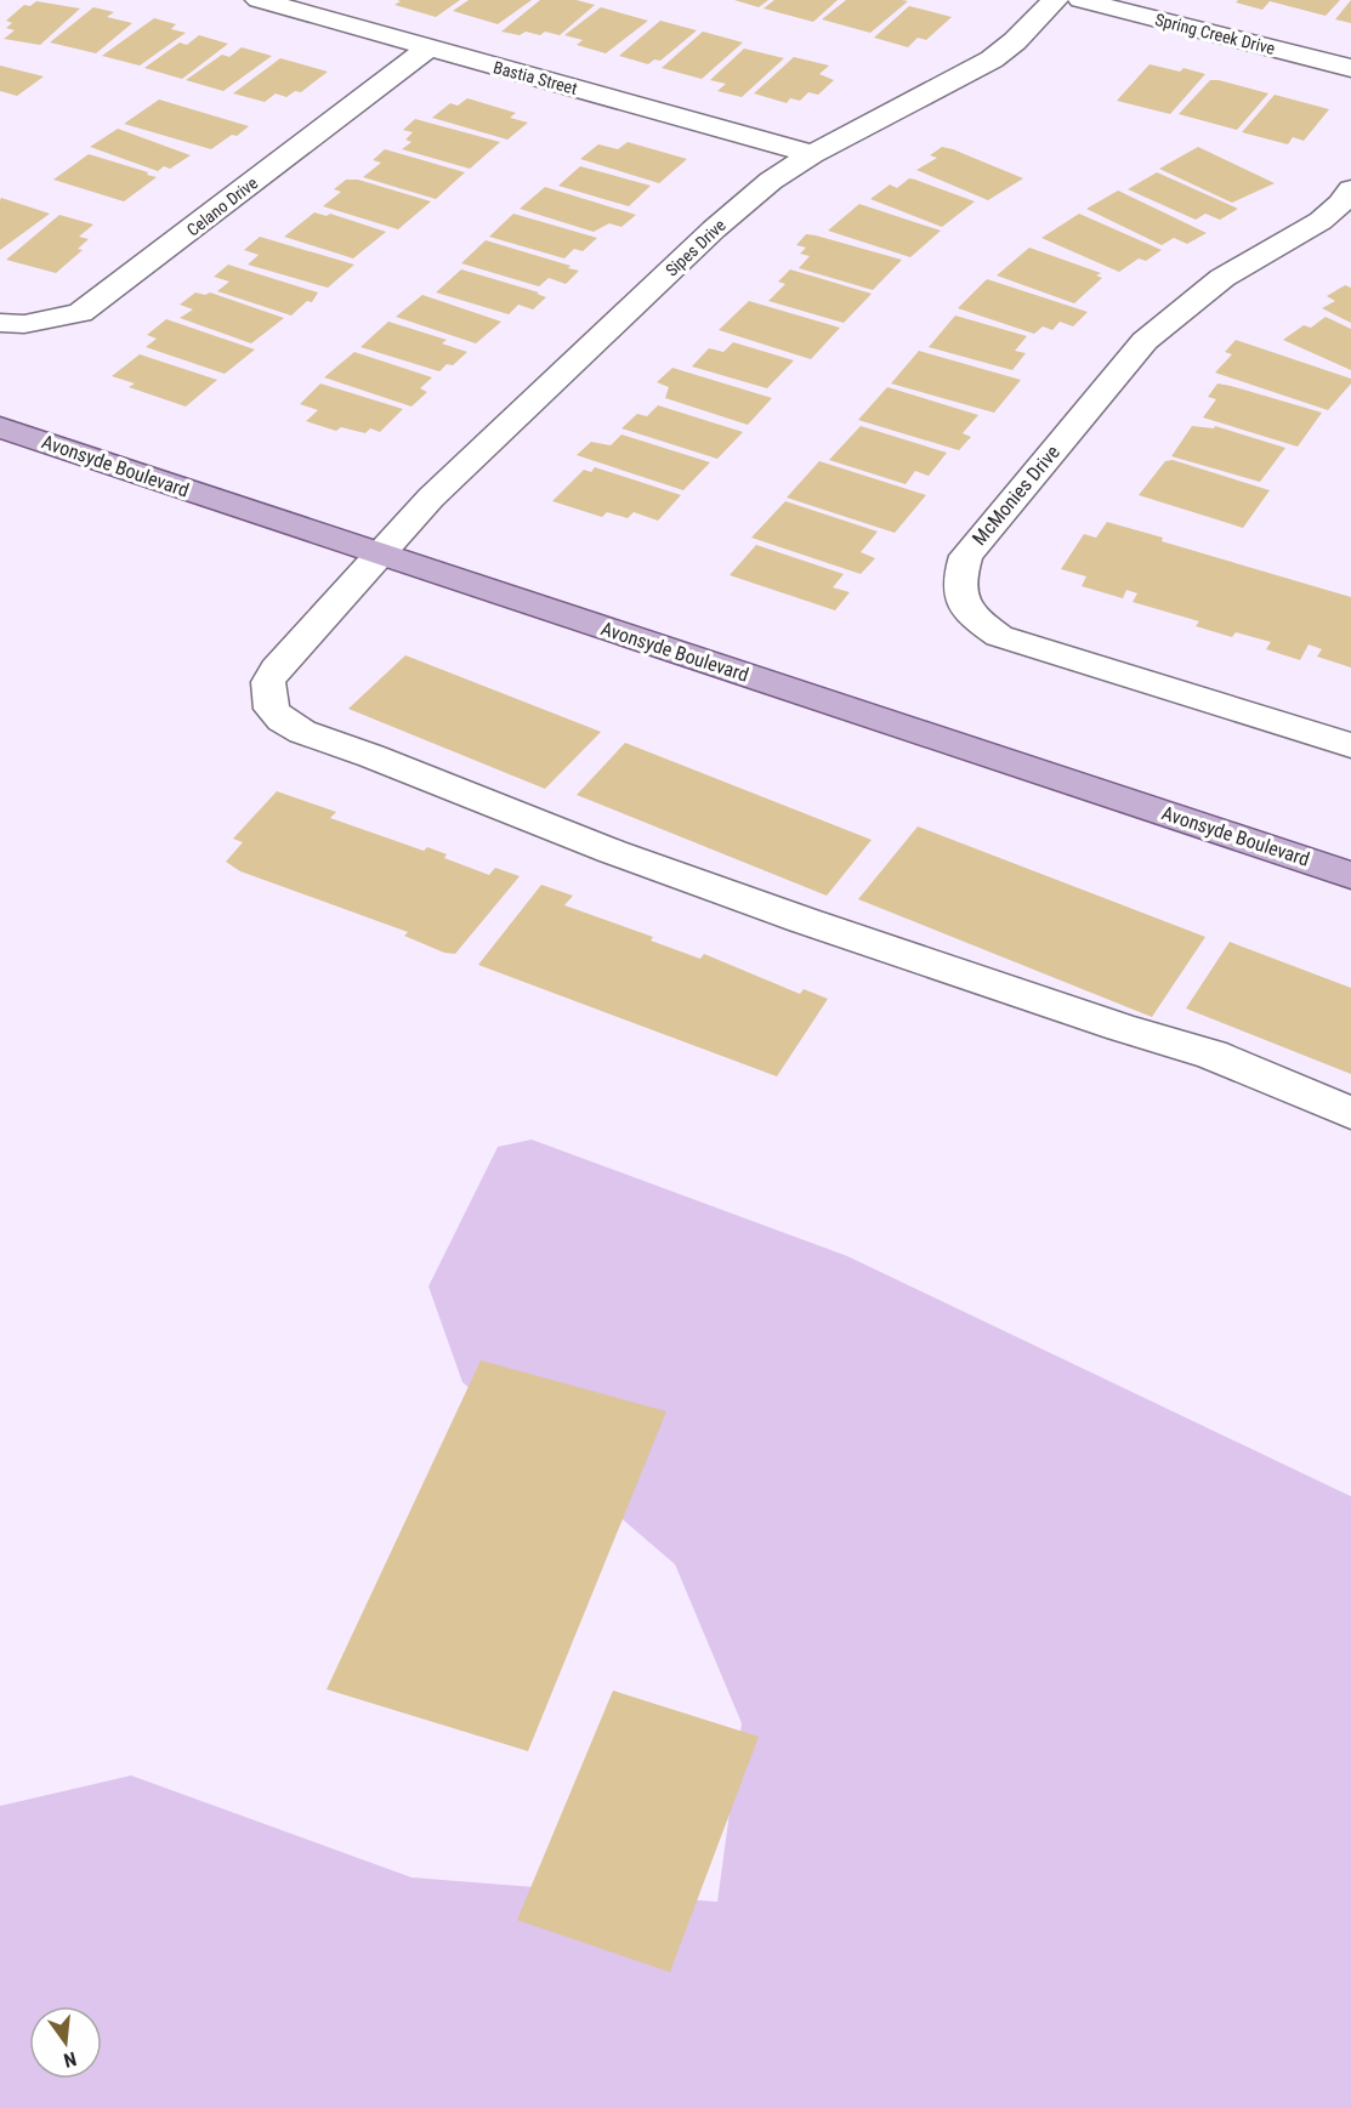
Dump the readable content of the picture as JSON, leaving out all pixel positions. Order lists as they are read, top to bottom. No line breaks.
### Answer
{"streets":{"main road":["Avonsyde Boulevard"],"street":["Spring Creek Drive","Bastia Street","Celano Drive","Sipes Drive","McMonies Drive"]},"crossings":[["Bastia Street","Celano Drive"],["Bastia Street","Sipes Drive"],["Sipes Drive","Avonsyde Boulevard"]],"north":"bottom"}
